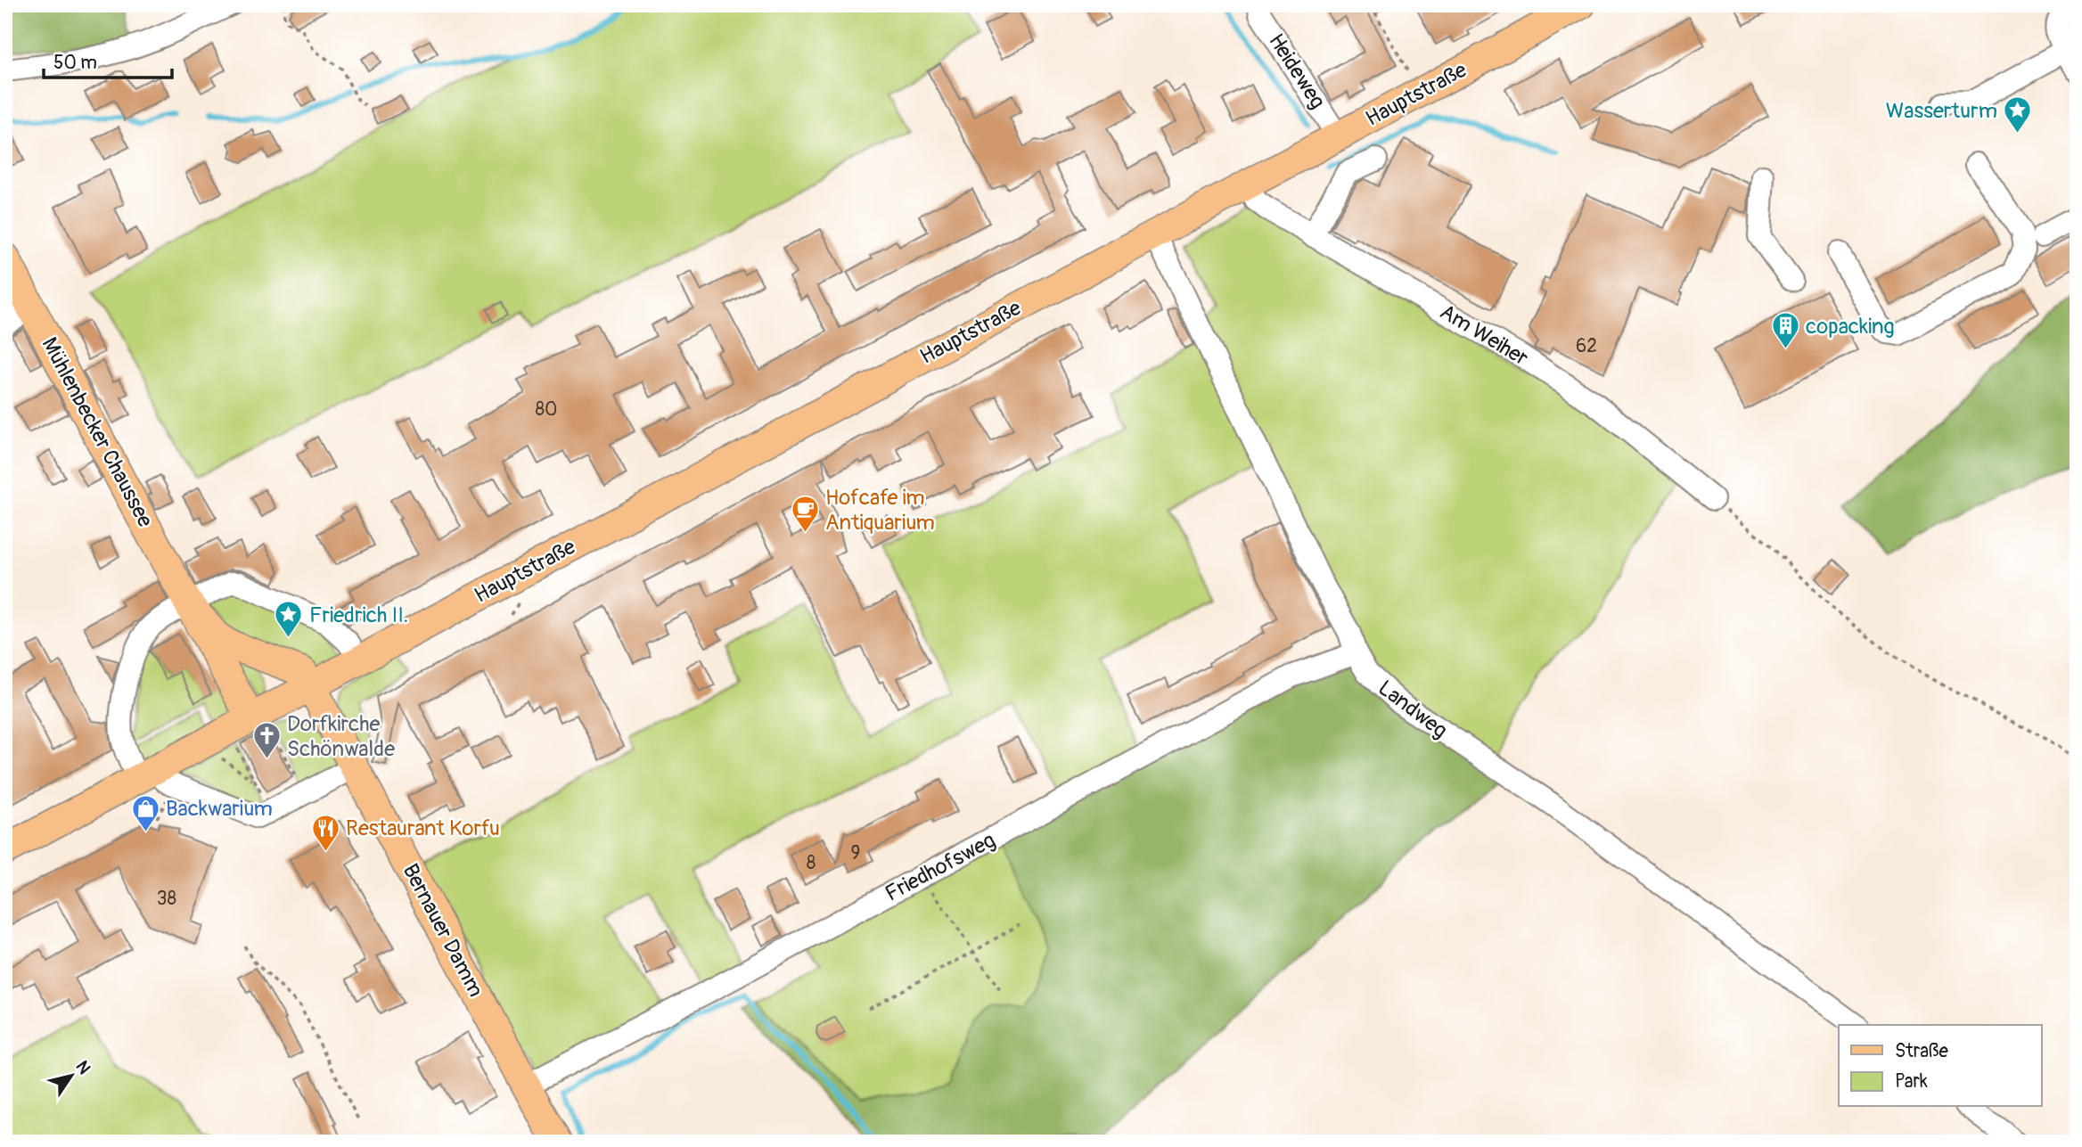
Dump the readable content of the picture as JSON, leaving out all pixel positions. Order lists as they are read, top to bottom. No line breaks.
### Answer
{"streets":{"main road":["Hauptstraße","Mühlenbecker Chaussee","Bernauer Damm"],"street":["Heideweg","Am Weiher","Landweg","Friedhofsweg"]},"crossings":[["Heideweg","Hauptstraße"],["Hauptstraße","Am Weiher"],["Hauptstraße","Mühlenbecker Chaussee"],["Hauptstraße","Landweg"],["Hauptstraße","Bernauer Damm"],["Mühlenbecker Chaussee","Bernauer Damm"],["Landweg","Friedhofsweg"],["Friedhofsweg","Bernauer Damm"]],"places":{"place":["Wasserturm","Friedrich II."],"building":["copacking"],"cafe":["Hofcafe im Antiquarium"],"church":["Dorfkirche Schönwalde"],"shop":["Backwarium"],"restaurant":["Restaurant Korfu"]},"house_numbers":["62","80","9","8","38"],"legend":["Straße","Park"],"scale_bar":"50 m","north":"top right"}
